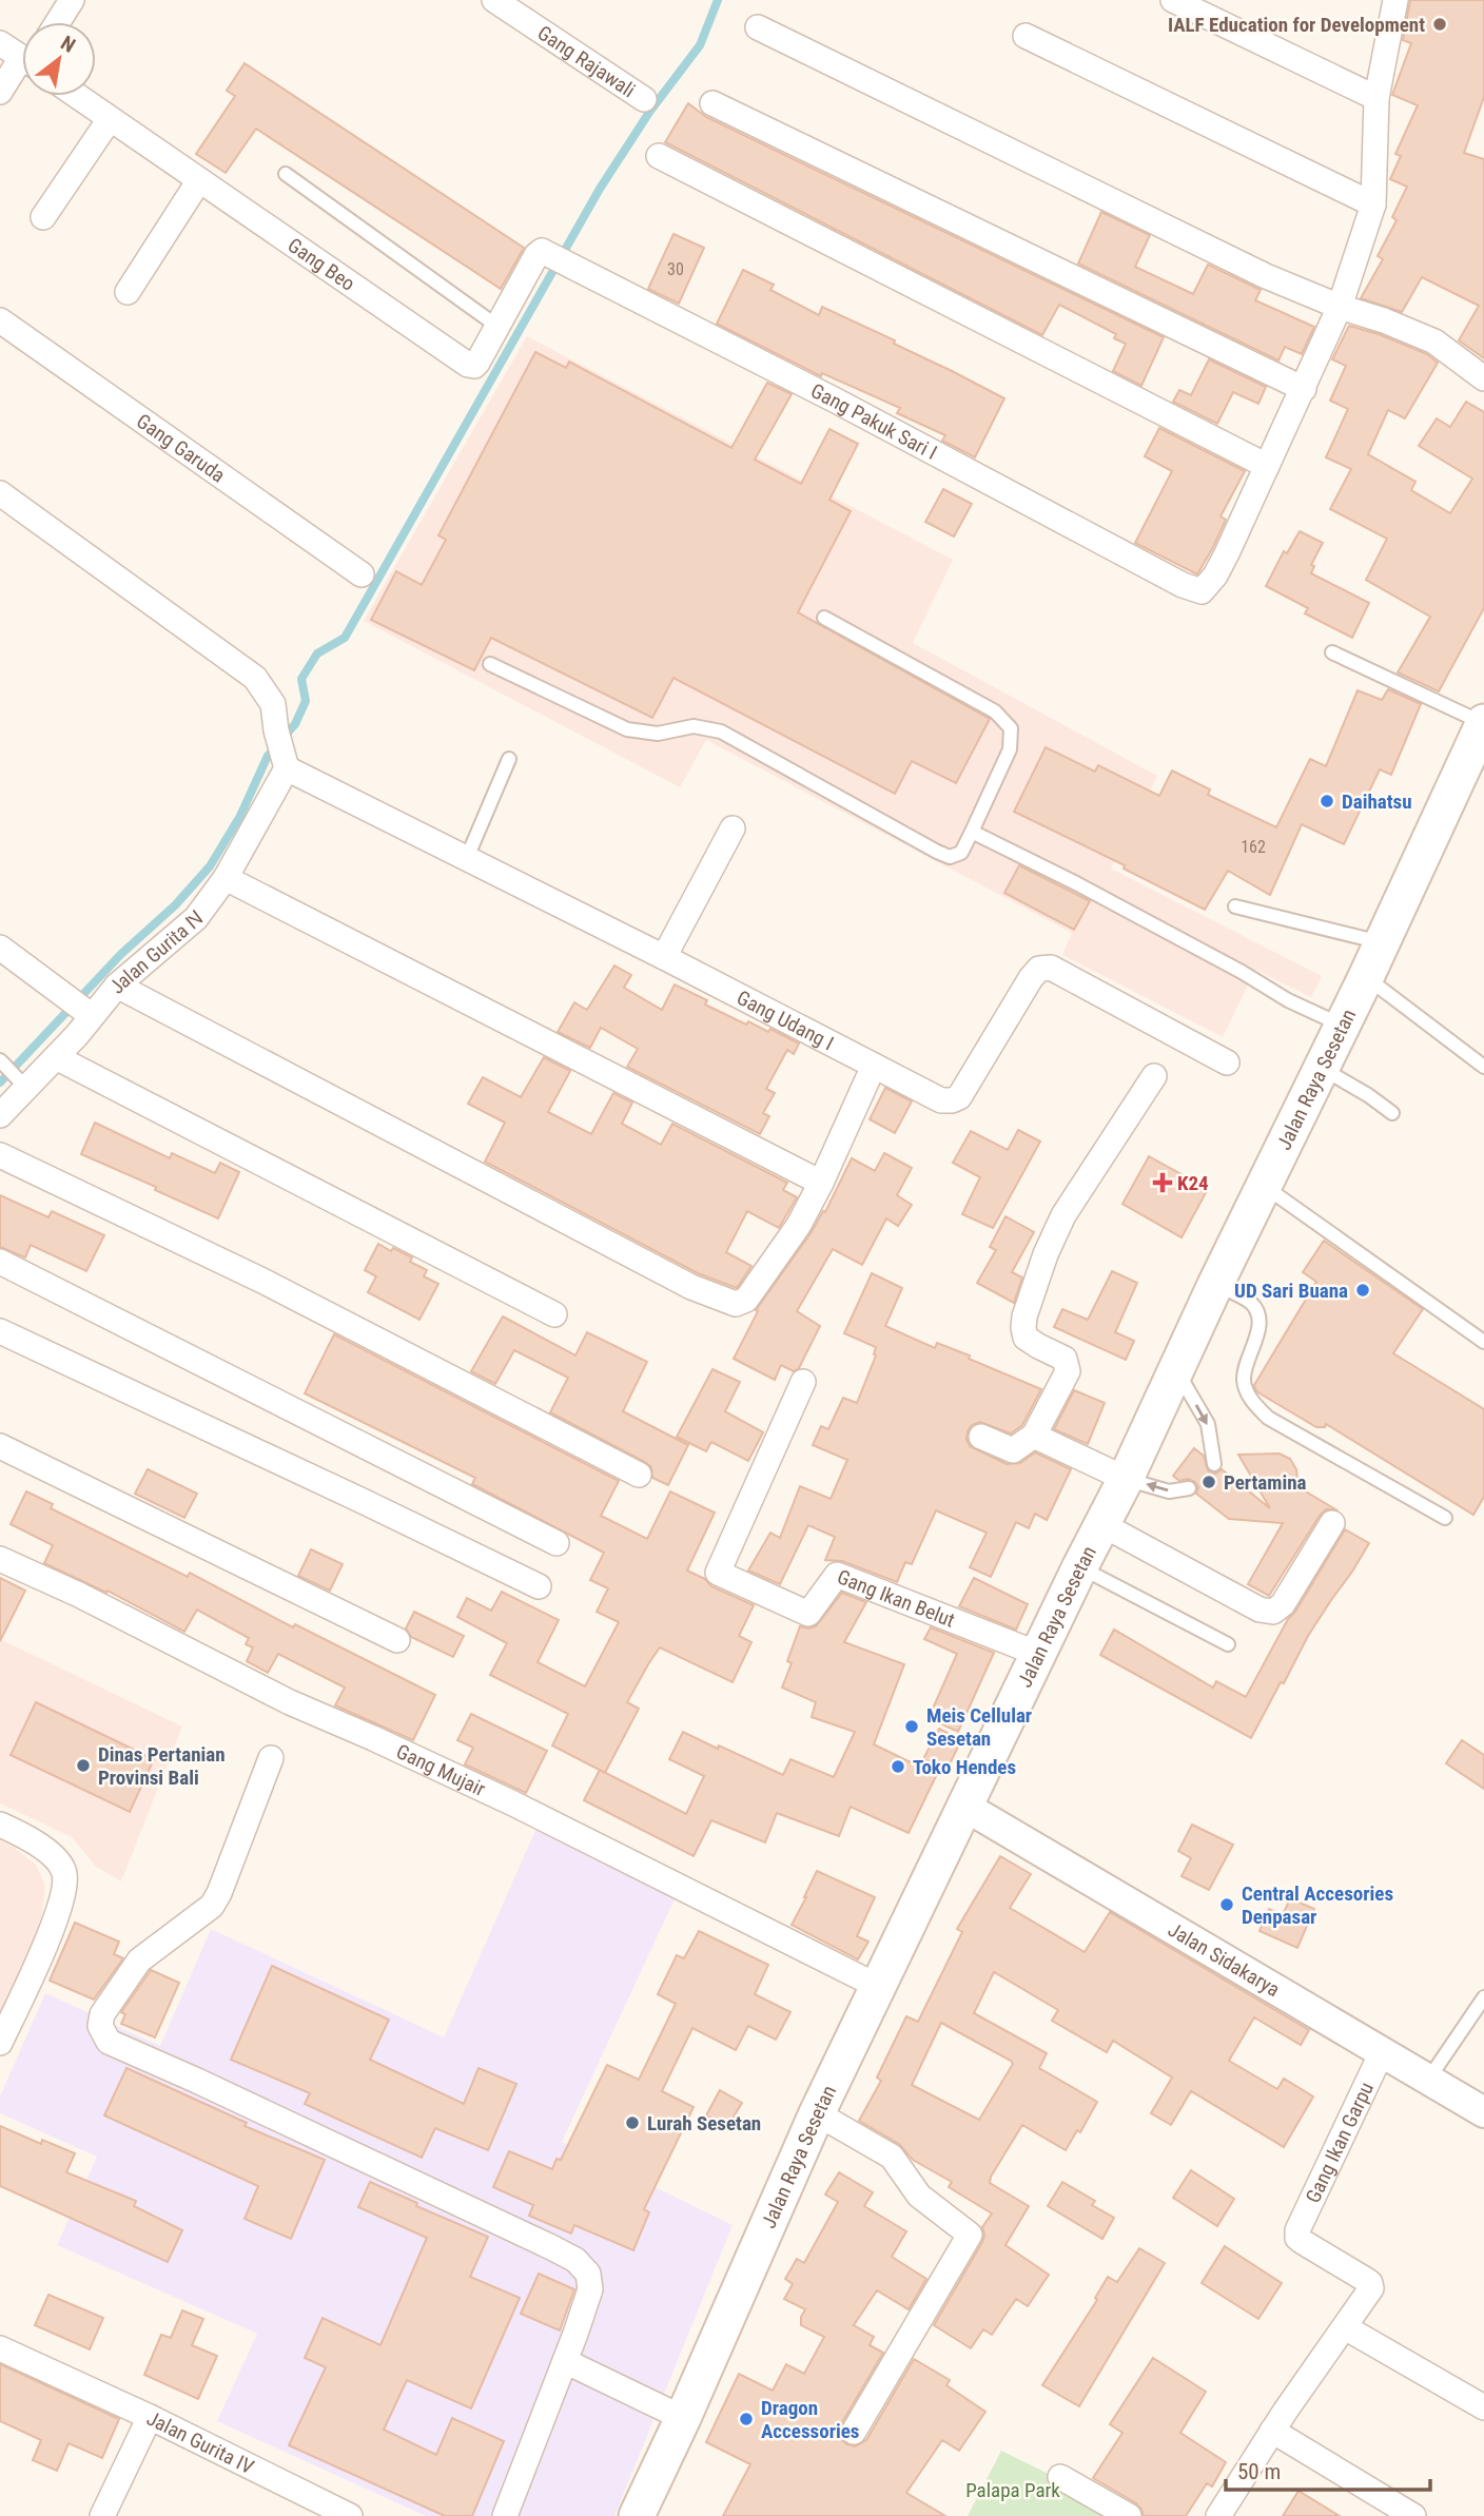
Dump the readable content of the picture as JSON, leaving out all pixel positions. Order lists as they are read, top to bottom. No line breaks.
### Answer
{"streets":{"main road":["Jalan Raya Sesetan"],"street":["Gang Rajawali","Gang Beo","Gang Pakuk Sari I","Gang Garuda","Jalan Gurita IV","Gang Udang I","Gang Ikan Belut","Gang Mujair","Jalan Sidakarya","Gang Ikan Garpu"]},"crossings":[["Gang Beo","Gang Pakuk Sari I"],["Jalan Gurita IV","Gang Udang I"],["Jalan Raya Sesetan","Gang Ikan Belut"],["Jalan Raya Sesetan","Gang Mujair"],["Jalan Raya Sesetan","Jalan Sidakarya"],["Jalan Sidakarya","Gang Ikan Garpu"]],"parks":["Palapa Park"],"places":{"other":["IALF Education for Development","Daihatsu","UD Sari Buana","Pertamina","Meis Cellular Sesetan","Dinas Pertanian Provinsi Bali","Toko Hendes","Central Accesories Denpasar","Lurah Sesetan","Dragon Accessories"],"health":["K24"]},"house_numbers":["30","162"],"scale_bar":"50 m","north":"top right"}
